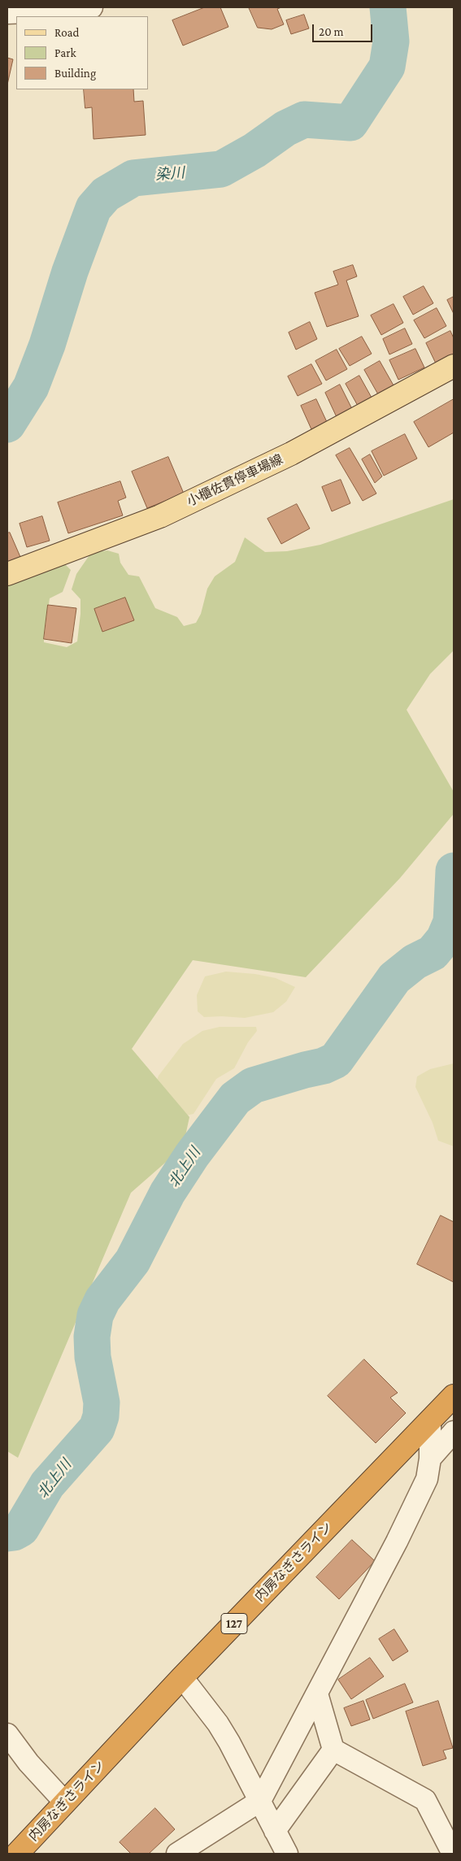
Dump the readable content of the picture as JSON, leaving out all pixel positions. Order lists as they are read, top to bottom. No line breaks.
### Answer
{"streets":{"highway":["内房なぎさライン","127"],"main road":["小櫃佐貫停車場線"]},"water":["染川","北上川"],"legend":["Road","Park","Building"],"scale_bar":"20 m"}
